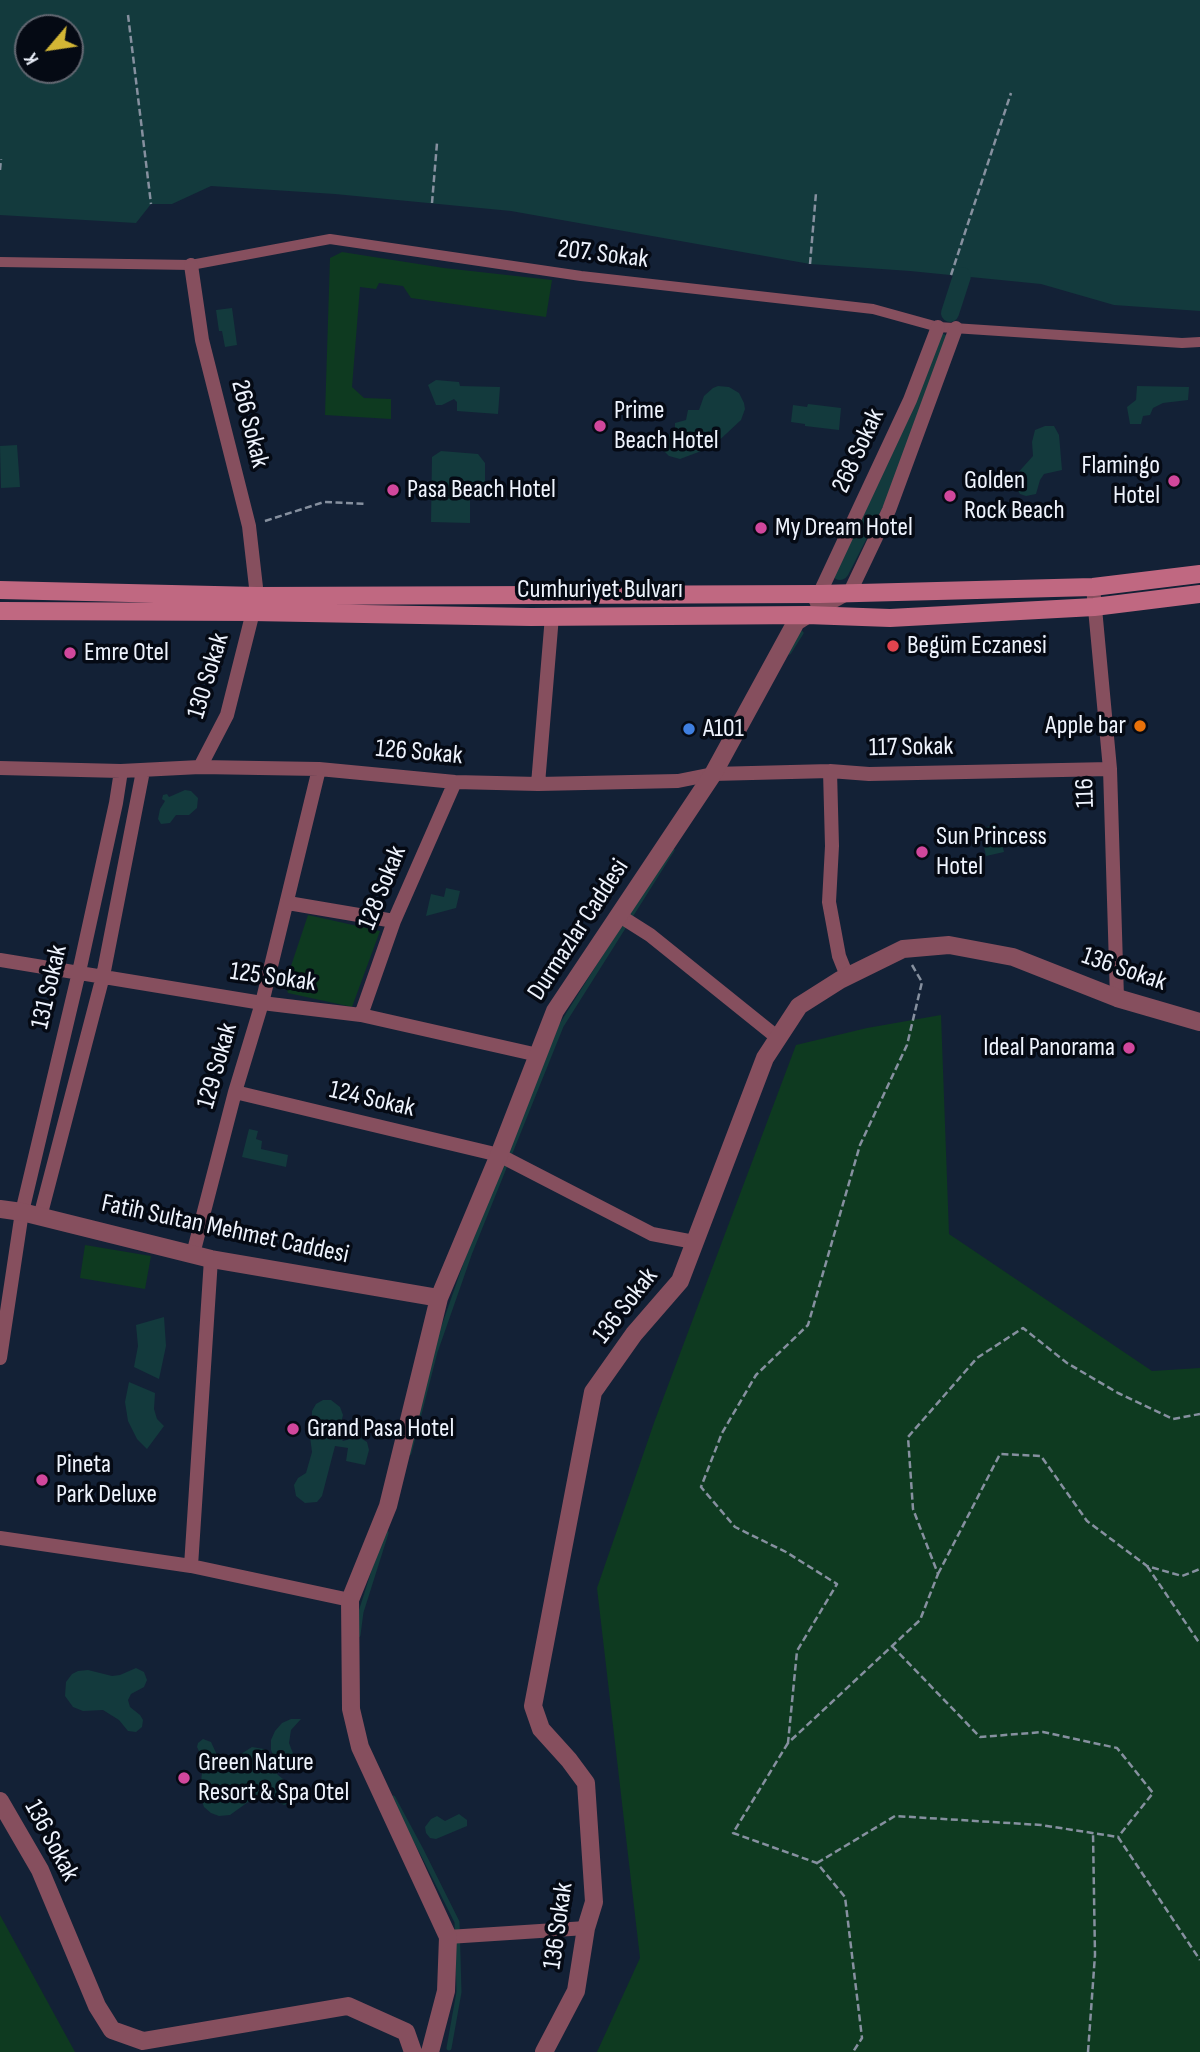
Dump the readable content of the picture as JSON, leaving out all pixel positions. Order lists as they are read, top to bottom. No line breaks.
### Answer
{"streets":{"main road":["Cumhuriyet Bulvarı"],"street":["207. Sokak","266 Sokak","268 Sokak","130 Sokak","117 Sokak","126 Sokak","116","128 Sokak","Durmazlar Caddesi","136 Sokak","125 Sokak","131 Sokak","129 Sokak","124 Sokak","Fatih Sultan Mehmet Caddesi"]},"crossings":[["207. Sokak","266 Sokak"],["207. Sokak","268 Sokak"],["266 Sokak","Cumhuriyet Bulvarı"],["266 Sokak","130 Sokak"],["268 Sokak","Cumhuriyet Bulvarı"],["268 Sokak","Durmazlar Caddesi"],["Cumhuriyet Bulvarı","130 Sokak"],["Cumhuriyet Bulvarı","116"],["Cumhuriyet Bulvarı","Durmazlar Caddesi"],["130 Sokak","126 Sokak"],["117 Sokak","126 Sokak"],["117 Sokak","116"],["117 Sokak","Durmazlar Caddesi"],["126 Sokak","128 Sokak"],["126 Sokak","Durmazlar Caddesi"],["126 Sokak","131 Sokak"],["126 Sokak","129 Sokak"],["116","136 Sokak"],["128 Sokak","125 Sokak"],["Durmazlar Caddesi","125 Sokak"],["Durmazlar Caddesi","124 Sokak"],["Durmazlar Caddesi","Fatih Sultan Mehmet Caddesi"],["136 Sokak","124 Sokak"],["125 Sokak","131 Sokak"],["125 Sokak","129 Sokak"],["131 Sokak","Fatih Sultan Mehmet Caddesi"],["129 Sokak","124 Sokak"],["129 Sokak","Fatih Sultan Mehmet Caddesi"]],"places":["Prime Beach Hotel","Flamingo Hotel","Pasa Beach Hotel","Golden Rock Beach","My Dream Hotel","Begüm Eczanesi","Emre Otel","Apple bar","A101","Sun Princess Hotel","Ideal Panorama","Grand Pasa Hotel","Pineta Park Deluxe","Green Nature Resort & Spa Otel"],"north":"bottom left"}
